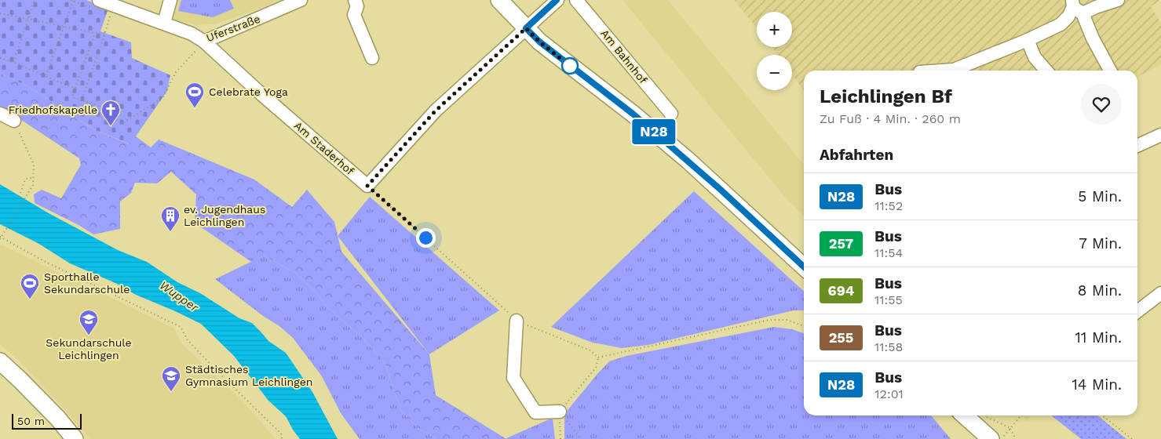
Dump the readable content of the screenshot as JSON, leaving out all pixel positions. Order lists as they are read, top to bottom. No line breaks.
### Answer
{"streets":{"street":["Uferstraße","Am Bahnhof","Am Staderhof"]},"crossings":[["Uferstraße","Am Staderhof"]],"water":["Wupper"],"places":{"sports":["Celebrate Yoga","Sporthalle Sekundarschule"],"church":["Friedhofskapelle"],"building":["ev. Jugendhaus Leichlingen"],"school or university":["Sekundarschule Leichlingen","Städtisches Gymnasium Leichlingen"]},"lines":["bus line N28"],"scale_bar":"50 m","page":{"on_map":"N28","map_buttons":["+","−"],"heading":[["Leichlingen Bf","Zu Fuß · 4 Min. · 260 m"],"Abfahrten"],"list":[{"mark":"N28","name":"Bus","note":"11:52","value":"5 Min."},{"mark":"257","name":"Bus","note":"11:54","value":"7 Min."},{"mark":"694","name":"Bus","note":"11:55","value":"8 Min."},{"mark":"255","name":"Bus","note":"11:58","value":"11 Min."},{"mark":"N28","name":"Bus","note":"12:01","value":"14 Min."}],"scale":"50 m"}}
